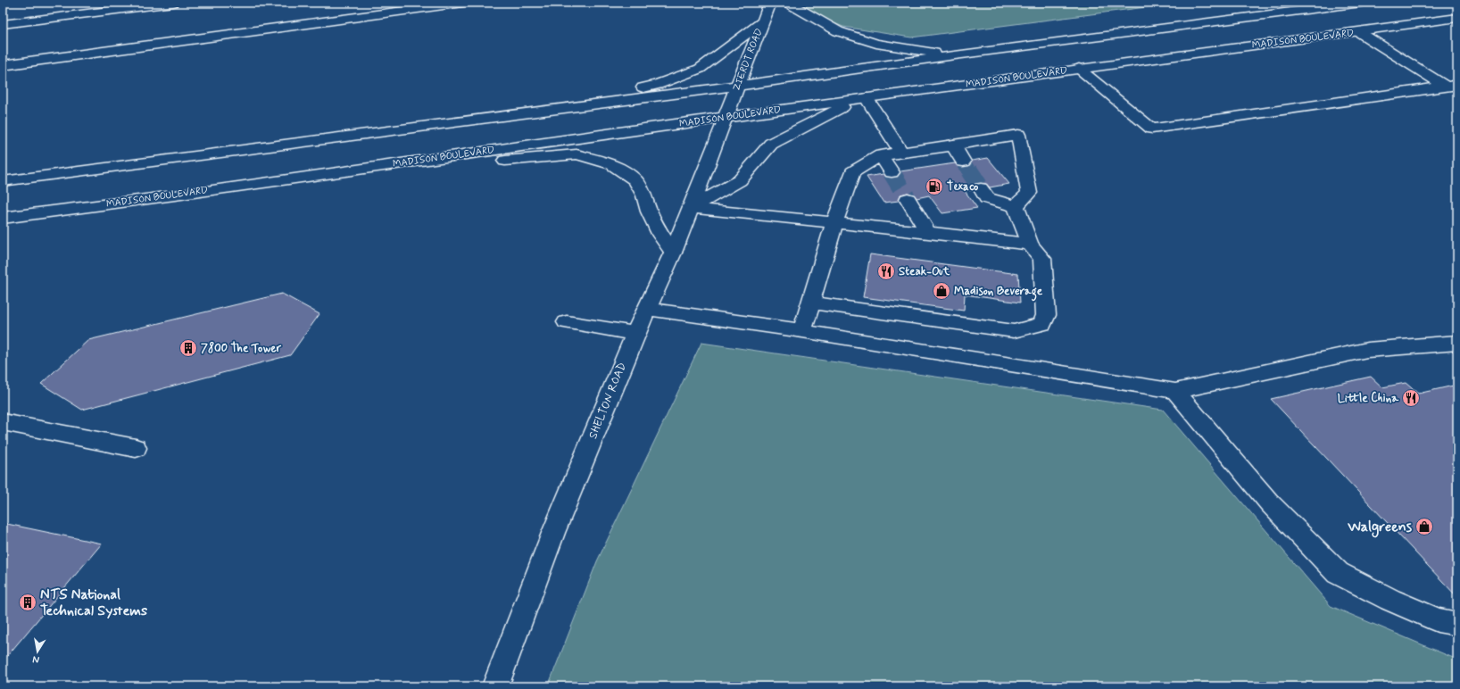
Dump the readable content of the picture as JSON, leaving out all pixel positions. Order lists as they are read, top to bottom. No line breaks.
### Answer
{"streets":{"main road":["MADISON BOULEVARD","ZIERDT ROAD","SHELTON ROAD"]},"crossings":[["MADISON BOULEVARD","ZIERDT ROAD"],["MADISON BOULEVARD","SHELTON ROAD"],["ZIERDT ROAD","SHELTON ROAD"]],"places":{"fuel station":["Texaco"],"restaurant":["Steak-Out","Little China"],"shop":["Madison Beverage","Walgreens"],"building":["7800 The Tower","NTS National Technical Systems"]},"north":"bottom"}
